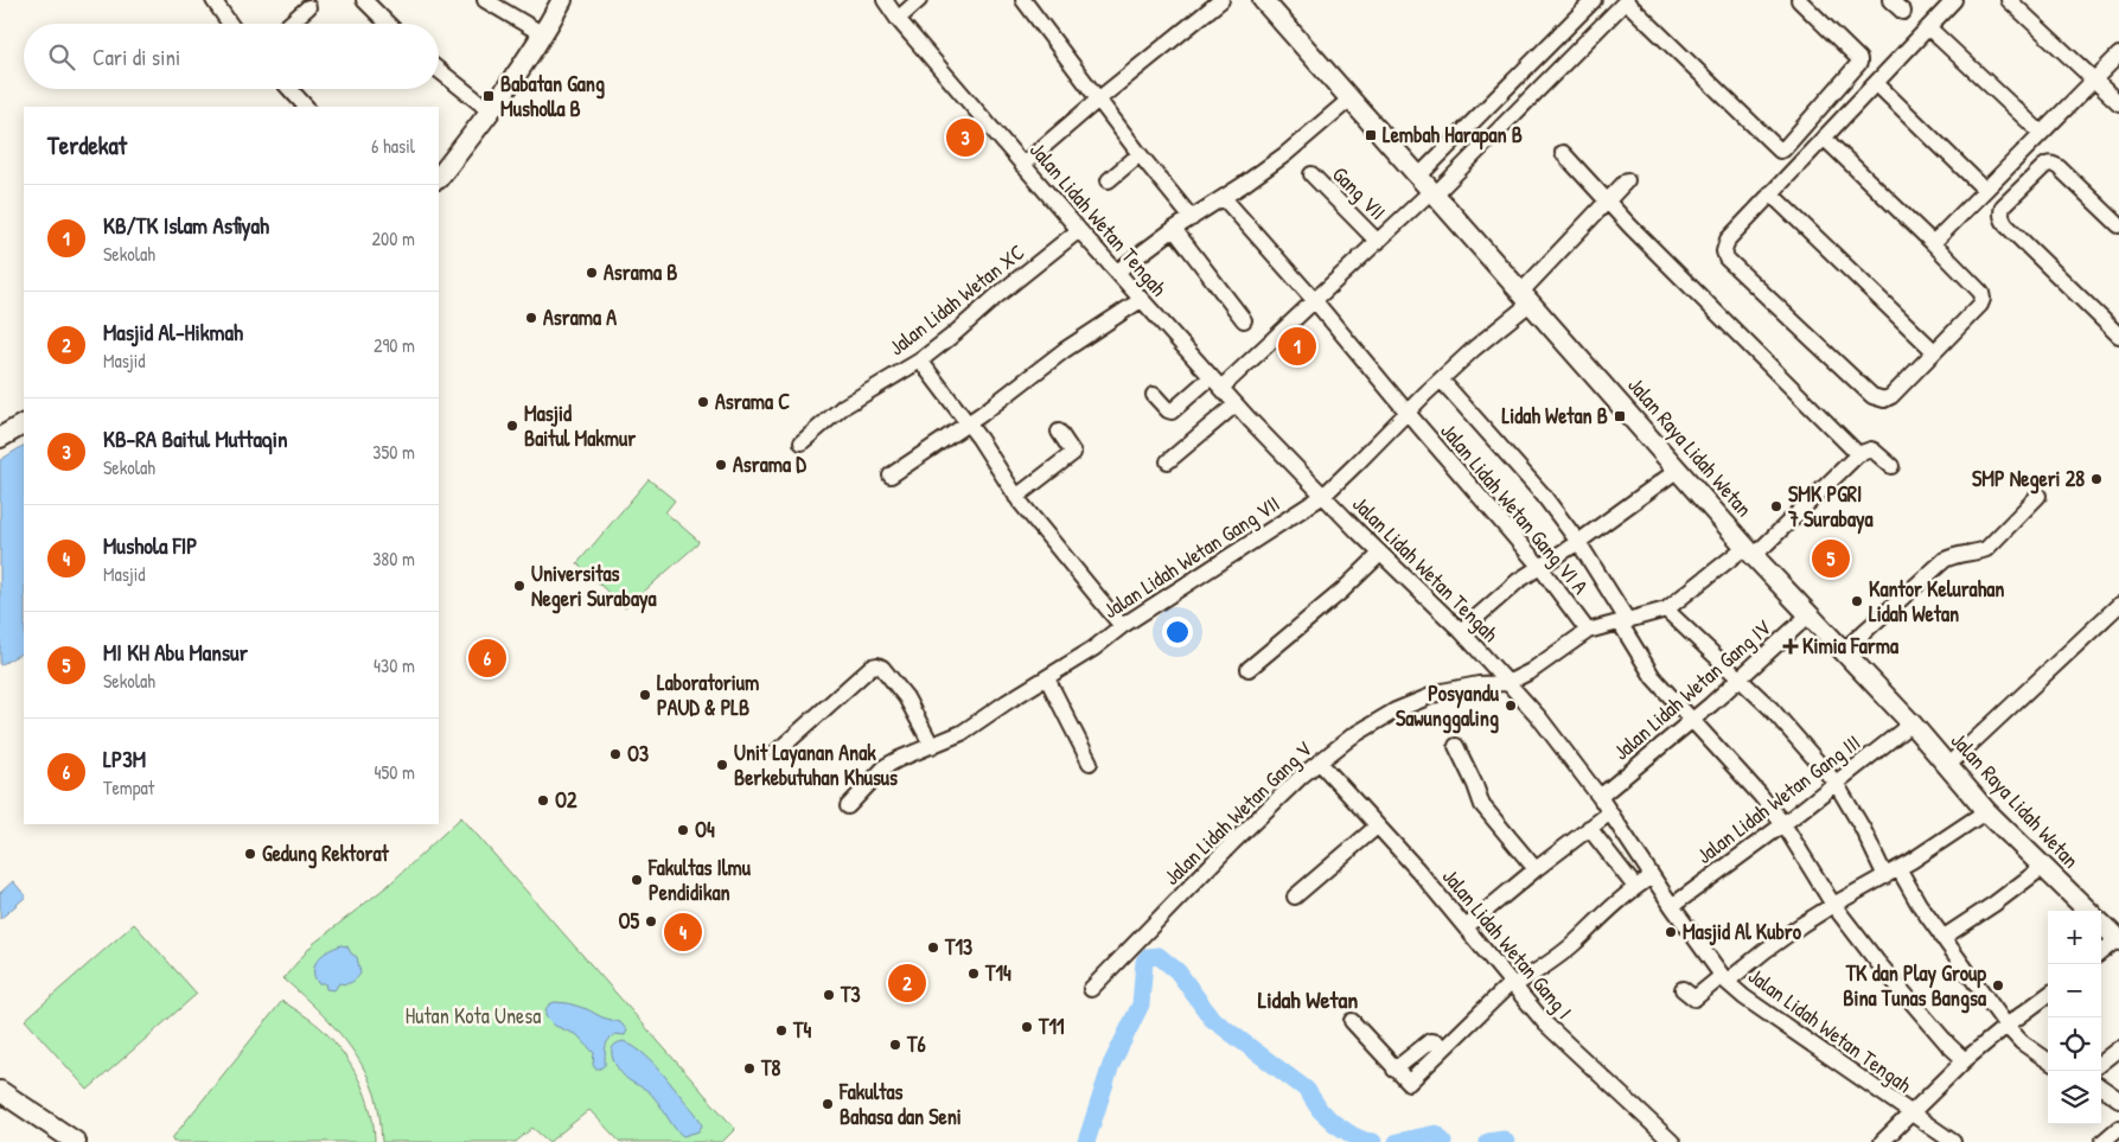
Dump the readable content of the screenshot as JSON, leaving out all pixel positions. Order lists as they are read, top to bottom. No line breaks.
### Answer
{"streets":{"main road":["Jalan Raya Lidah Wetan"],"street":["Gang VII","Jalan Lidah Wetan Tengah","Jalan Lidah Wetan XC","Jalan Lidah Wetan Gang VI A","Jalan Lidah Wetan Gang VII","Jalan Lidah Wetan Gang IV","Jalan Lidah Wetan Gang III","Jalan Lidah Wetan Gang V","Jalan Lidah Wetan Gang I"]},"crossings":[["Jalan Lidah Wetan Tengah","Jalan Lidah Wetan XC"],["Jalan Lidah Wetan Tengah","Jalan Lidah Wetan Gang VII"],["Jalan Lidah Wetan Tengah","Jalan Lidah Wetan Gang IV"],["Jalan Lidah Wetan Tengah","Jalan Lidah Wetan Gang III"],["Jalan Lidah Wetan Tengah","Jalan Lidah Wetan Gang V"],["Jalan Raya Lidah Wetan","Jalan Lidah Wetan Gang VII"],["Jalan Raya Lidah Wetan","Jalan Lidah Wetan Gang IV"],["Jalan Raya Lidah Wetan","Jalan Lidah Wetan Gang III"],["Jalan Raya Lidah Wetan","Jalan Lidah Wetan Gang V"],["Jalan Lidah Wetan Gang VI A","Jalan Lidah Wetan Gang VII"],["Jalan Lidah Wetan Gang VI A","Jalan Lidah Wetan Gang V"],["Jalan Lidah Wetan Gang V","Jalan Lidah Wetan Gang I"]],"districts":["Lidah Wetan"],"parks":["Hutan Kota Unesa"],"places":{"transit":["Babatan Gang Musholla B","Lembah Harapan B","Lidah Wetan B"],"other":["Asrama B","Asrama A","Asrama C","Masjid Baitul Makmur","Asrama D","SMP Negeri 28","SMK PGRI 7 Surabaya","Universitas Negeri Surabaya","Kantor Kelurahan Lidah Wetan","Laboratorium PAUD & PLB","Posyandu Sawunggaling","O3","Unit Layanan Anak Berkebutuhan Khusus","O2","O4","Gedung Rektorat","Fakultas Ilmu Pendidikan","O5","Masjid Al Kubro","T13","T14","TK dan Play Group Bina Tunas Bangsa","T3","T11","T4","T6","T8","Fakultas Bahasa dan Seni"],"health":["Kimia Farma"]},"page":{"search":"Cari di sini","heading":["Terdekat","6 hasil"],"pins":["3","1","5","6","4","2"],"list":[{"mark":"1","name":"KB/TK Islam Asfiyah","note":"Sekolah","value":"200 m"},{"mark":"2","name":"Masjid Al-Hikmah","note":"Masjid","value":"290 m"},{"mark":"3","name":"KB-RA Baitul Muttaqin","note":"Sekolah","value":"350 m"},{"mark":"4","name":"Mushola FIP","note":"Masjid","value":"380 m"},{"mark":"5","name":"MI KH Abu Mansur","note":"Sekolah","value":"430 m"},{"mark":"6","name":"LP3M","note":"Tempat","value":"450 m"}],"map_buttons":["+","−"]}}
